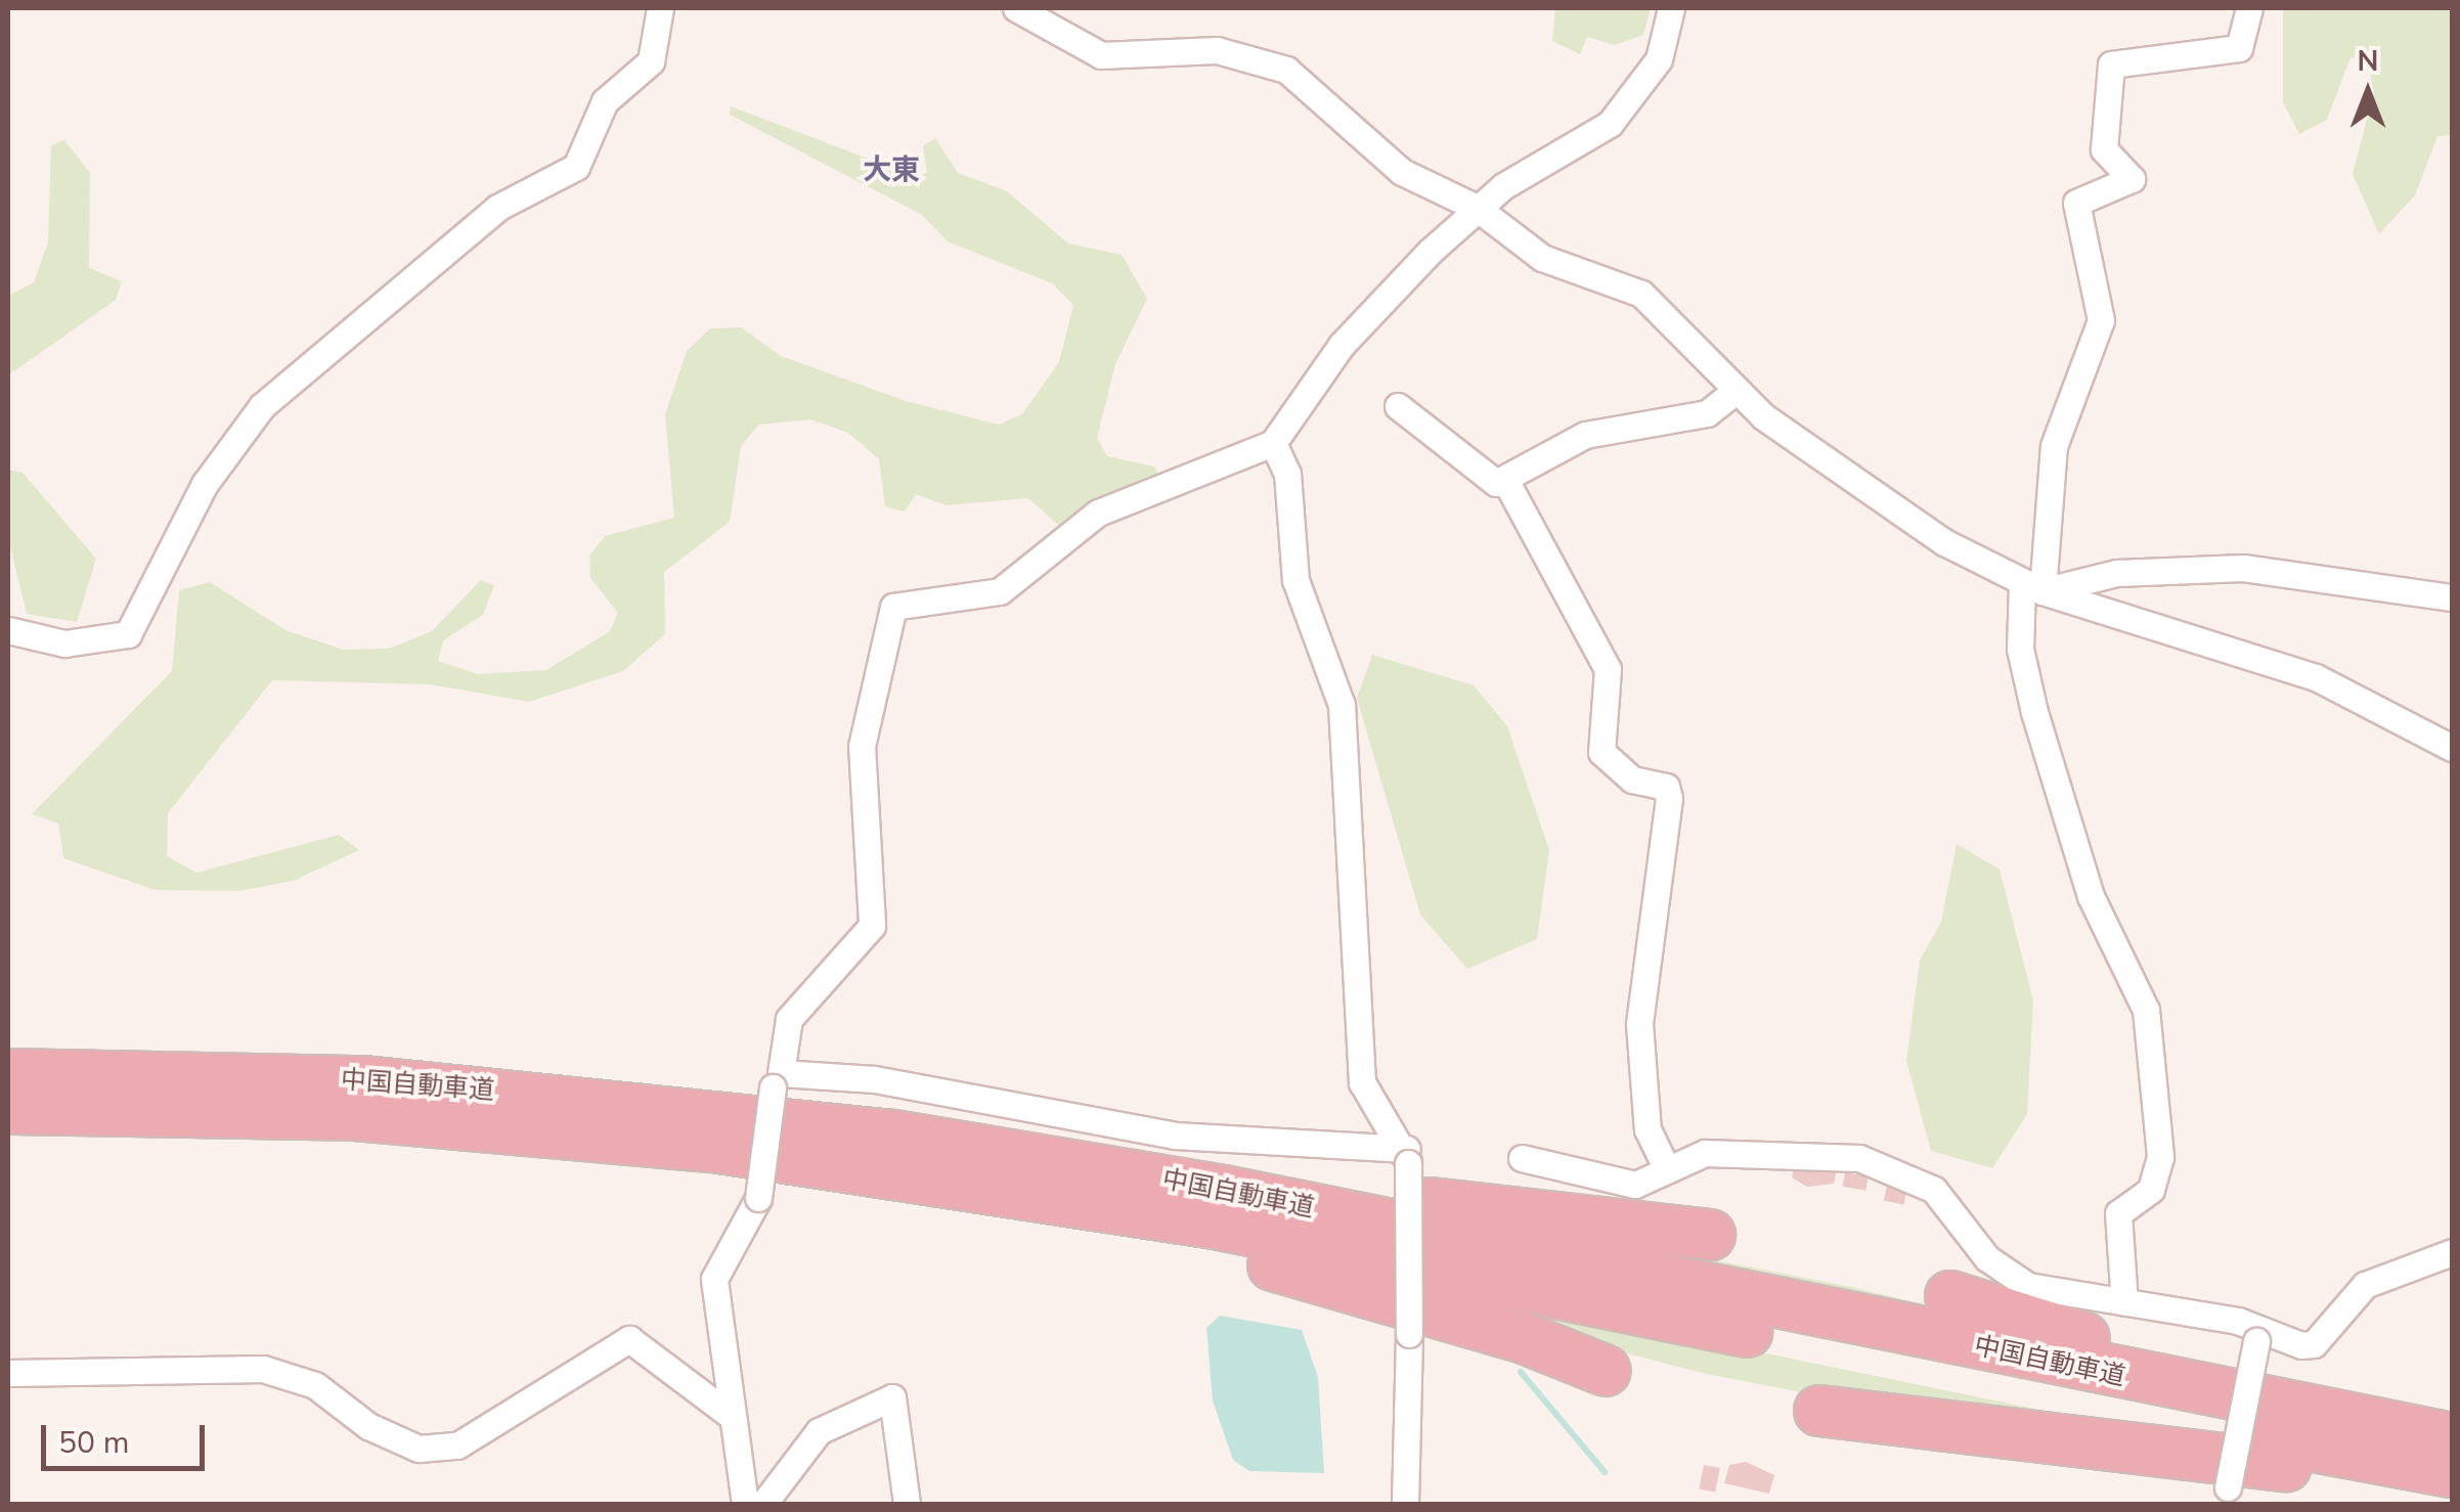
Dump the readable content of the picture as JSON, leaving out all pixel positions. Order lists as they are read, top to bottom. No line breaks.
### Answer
{"streets":{"highway":["中国自動車道"]},"districts":["大東"],"scale_bar":"50 m","north":"top"}
